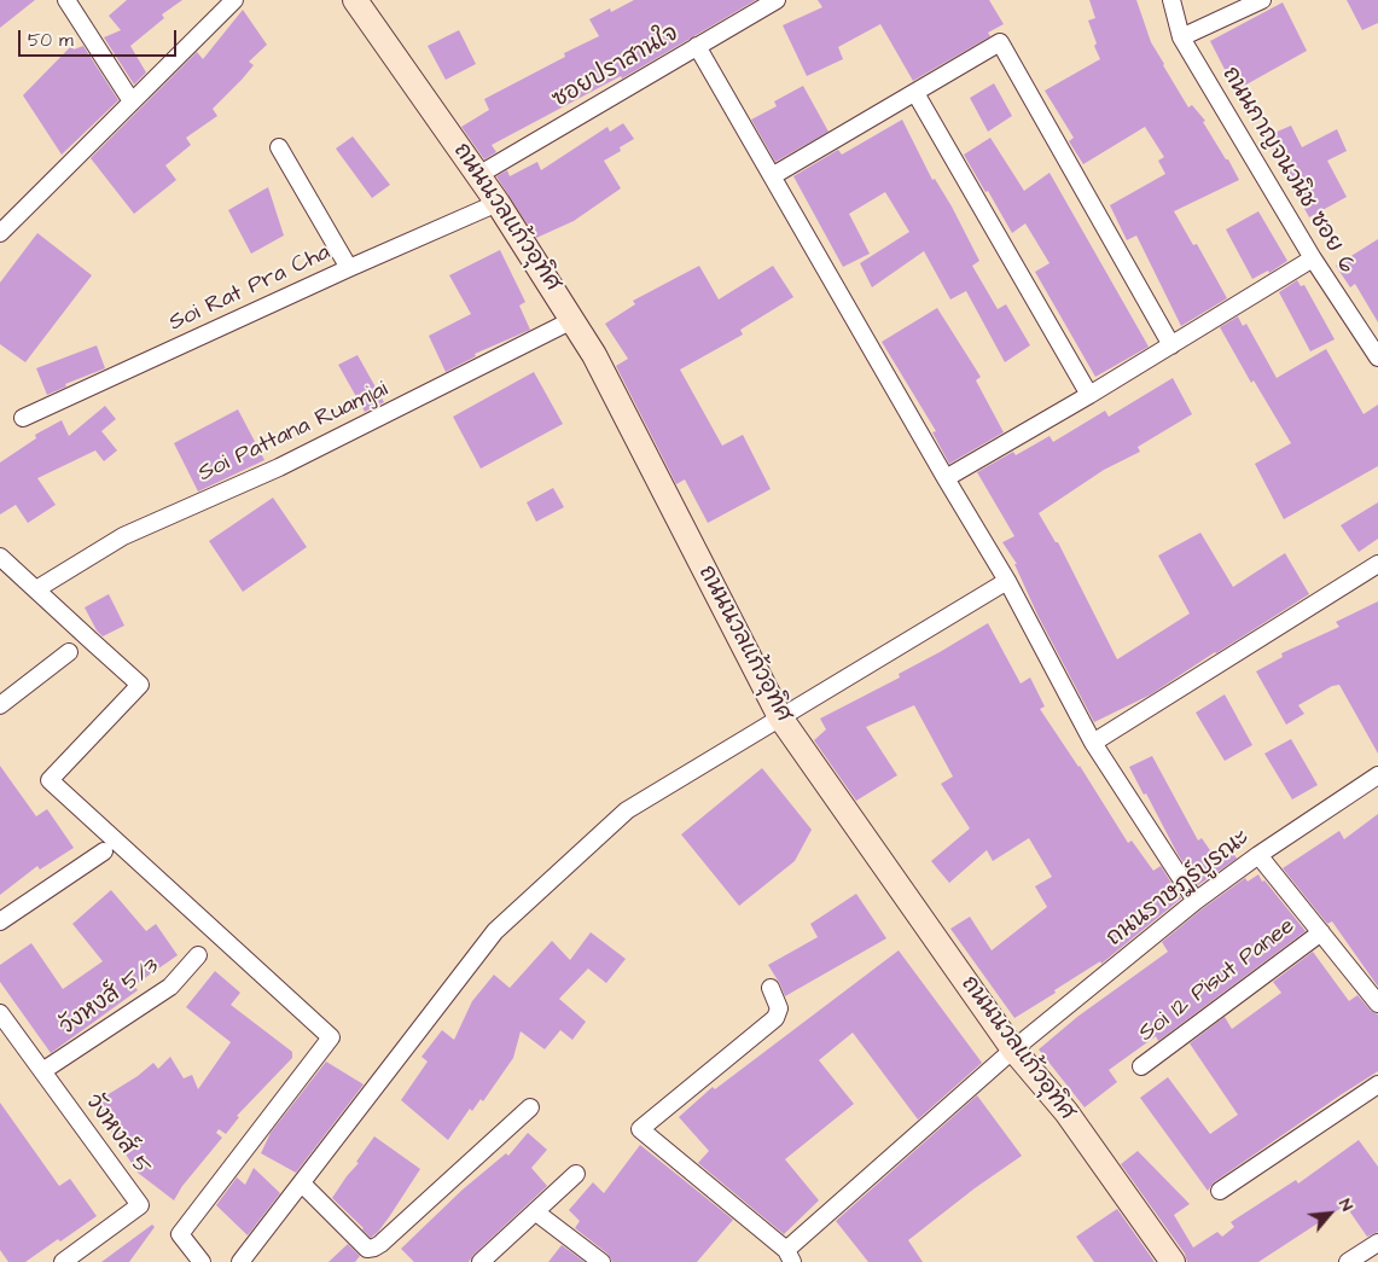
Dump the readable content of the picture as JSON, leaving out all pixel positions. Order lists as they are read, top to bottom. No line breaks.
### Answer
{"streets":{"street":["ซอยปราสานใจ","ถนนกาญจนวนิช ซอย 6","ถนนนวลแก้วอุทิศ","Soi Rat Pra Cha","Soi Pattana Ruamjai","ถนนราษฎร์บูรณะ","Soi 12 Pisut Panee","วังหงส์ 5/3","วังหงส์ 5"]},"crossings":[["ซอยปราสานใจ","ถนนนวลแก้วอุทิศ"],["ถนนนวลแก้วอุทิศ","Soi Rat Pra Cha"],["ถนนนวลแก้วอุทิศ","Soi Pattana Ruamjai"],["ถนนนวลแก้วอุทิศ","ถนนราษฎร์บูรณะ"],["วังหงส์ 5/3","วังหงส์ 5"]],"scale_bar":"50 m","north":"top right"}
